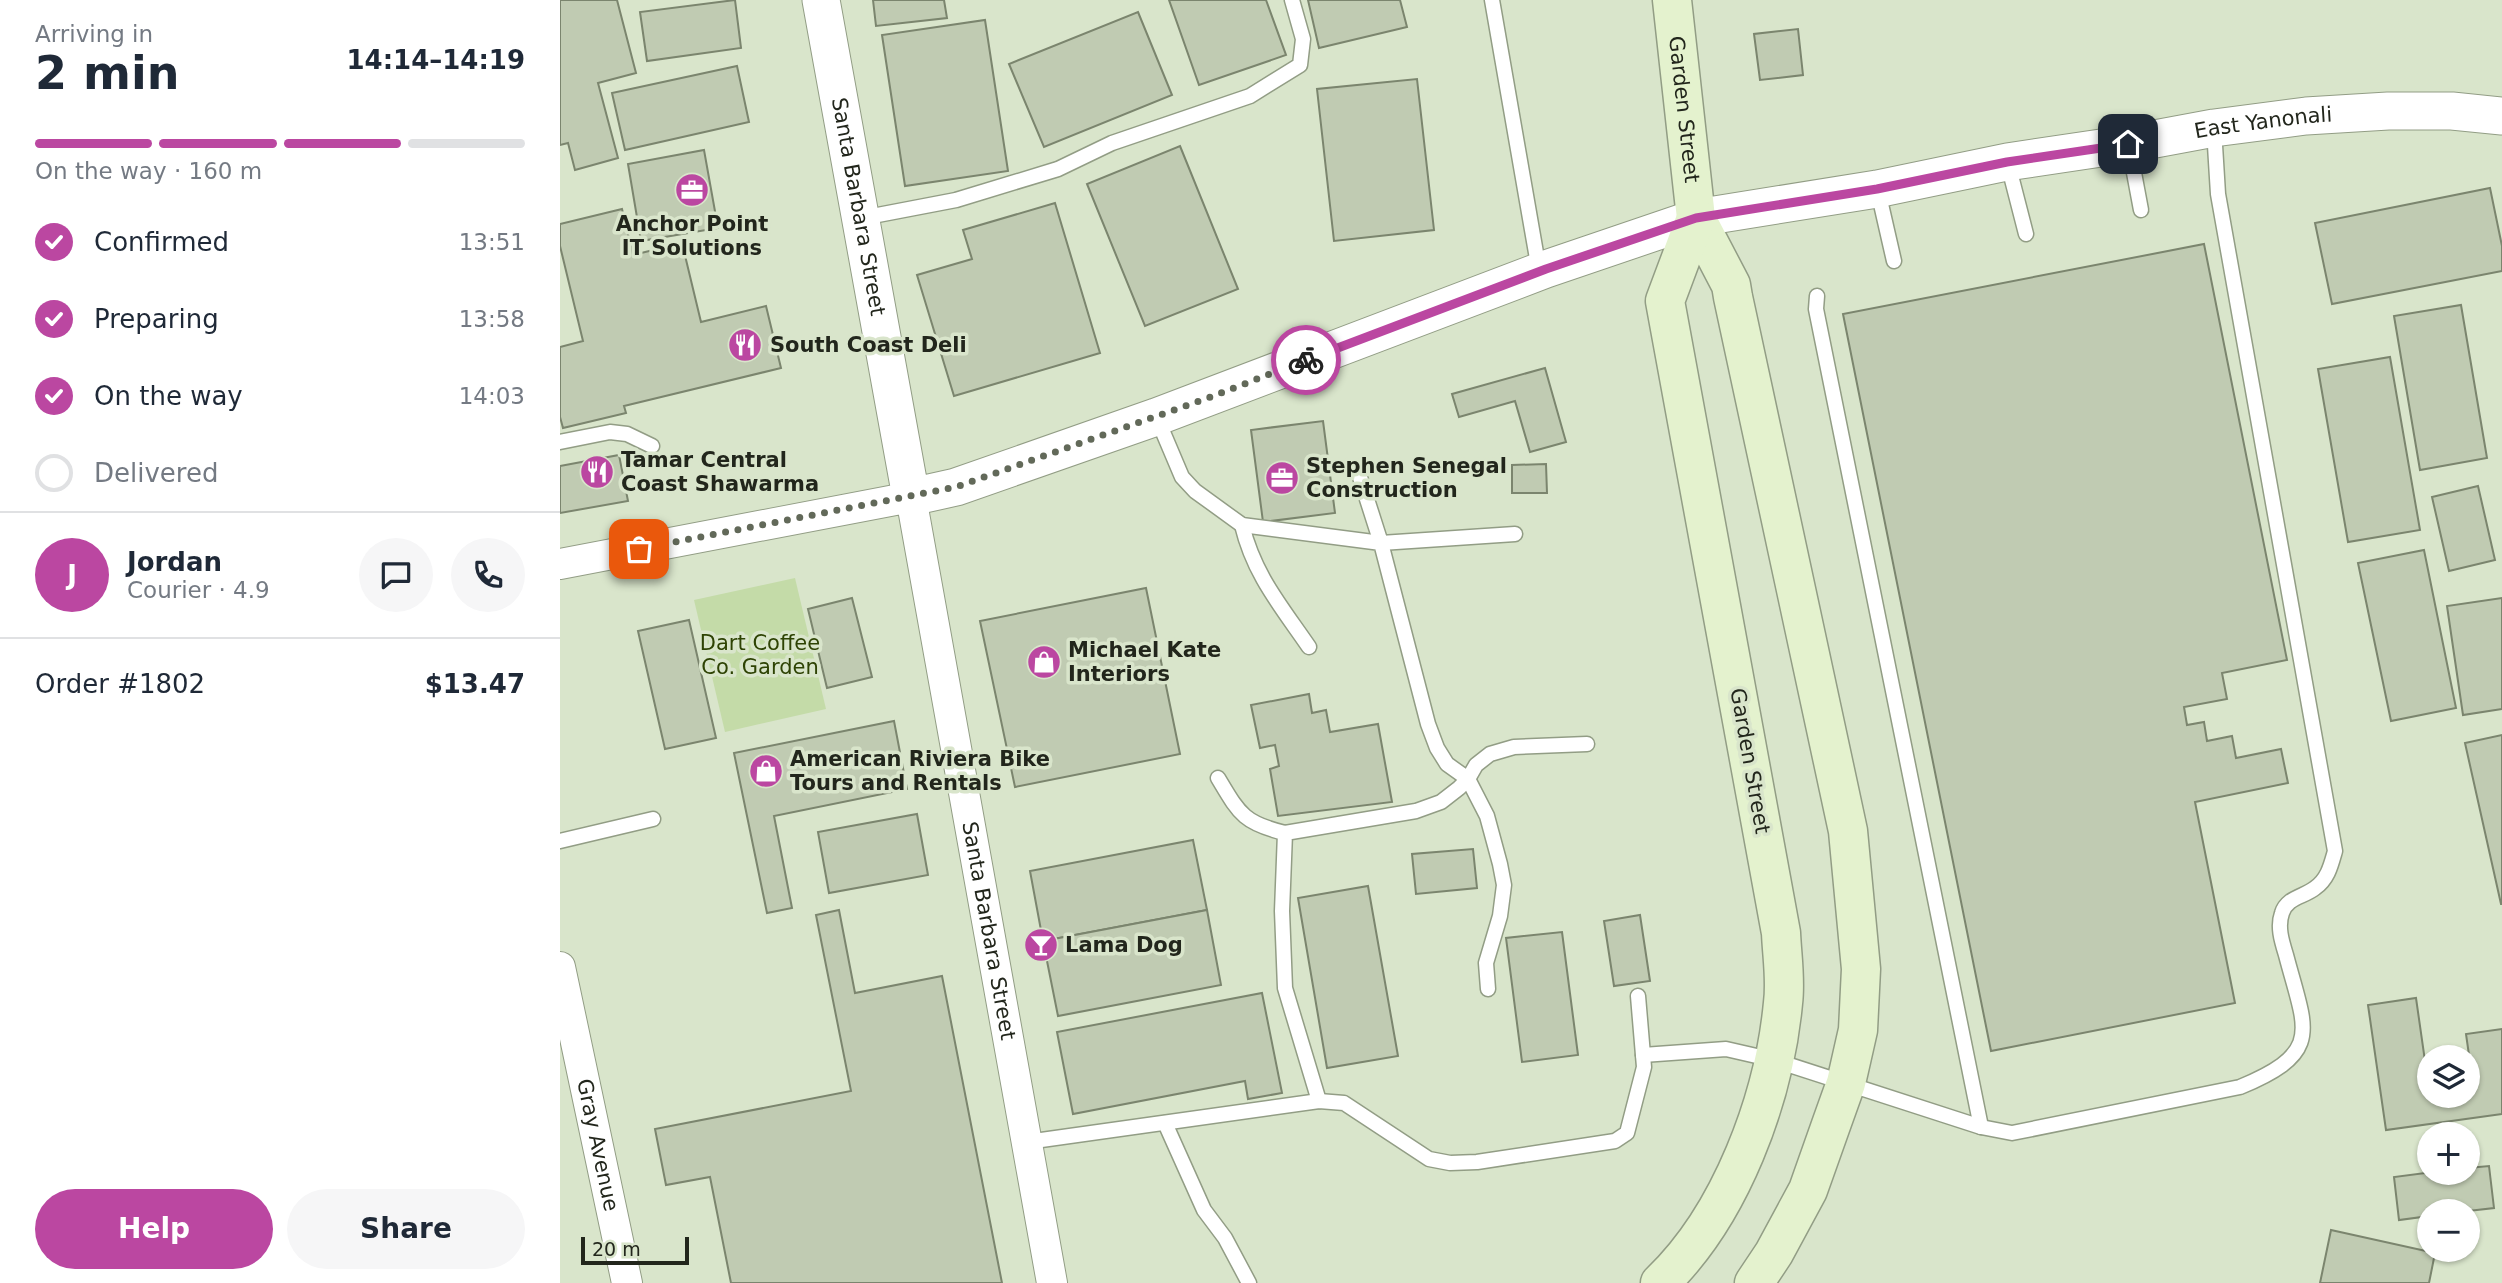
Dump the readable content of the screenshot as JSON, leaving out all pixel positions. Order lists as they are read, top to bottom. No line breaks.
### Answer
{"streets":{"main road":["Garden Street"],"street":["East Yanonali","Santa Barbara Street","Gray Avenue"]},"crossings":[["Garden Street","East Yanonali"],["East Yanonali","Santa Barbara Street"]],"parks":["Dart Coffee Co. Garden"],"places":{"office":["Anchor Point IT Solutions","Stephen Senegal Construction"],"restaurant":["South Coast Deli","Tamar Central Coast Shawarma"],"shop":["Michael Kate Interiors","American Riviera Bike Tours and Rentals"],"bar":["Lama Dog"]},"scale_bar":"20 m","page":{"heading":["2 min","Arriving in","14:14–14:19"],"panel":["Jordan","Courier · 4.9","Order #1802","$13.47"],"bar":"On the way · 160 m","list":[["Confirmed","13:51"],["Preparing","13:58"],["On the way","14:03"],"Delivered"],"round":"J","map_buttons":["+","−"],"buttons":["Help","Share"],"scale":"20 m"}}
